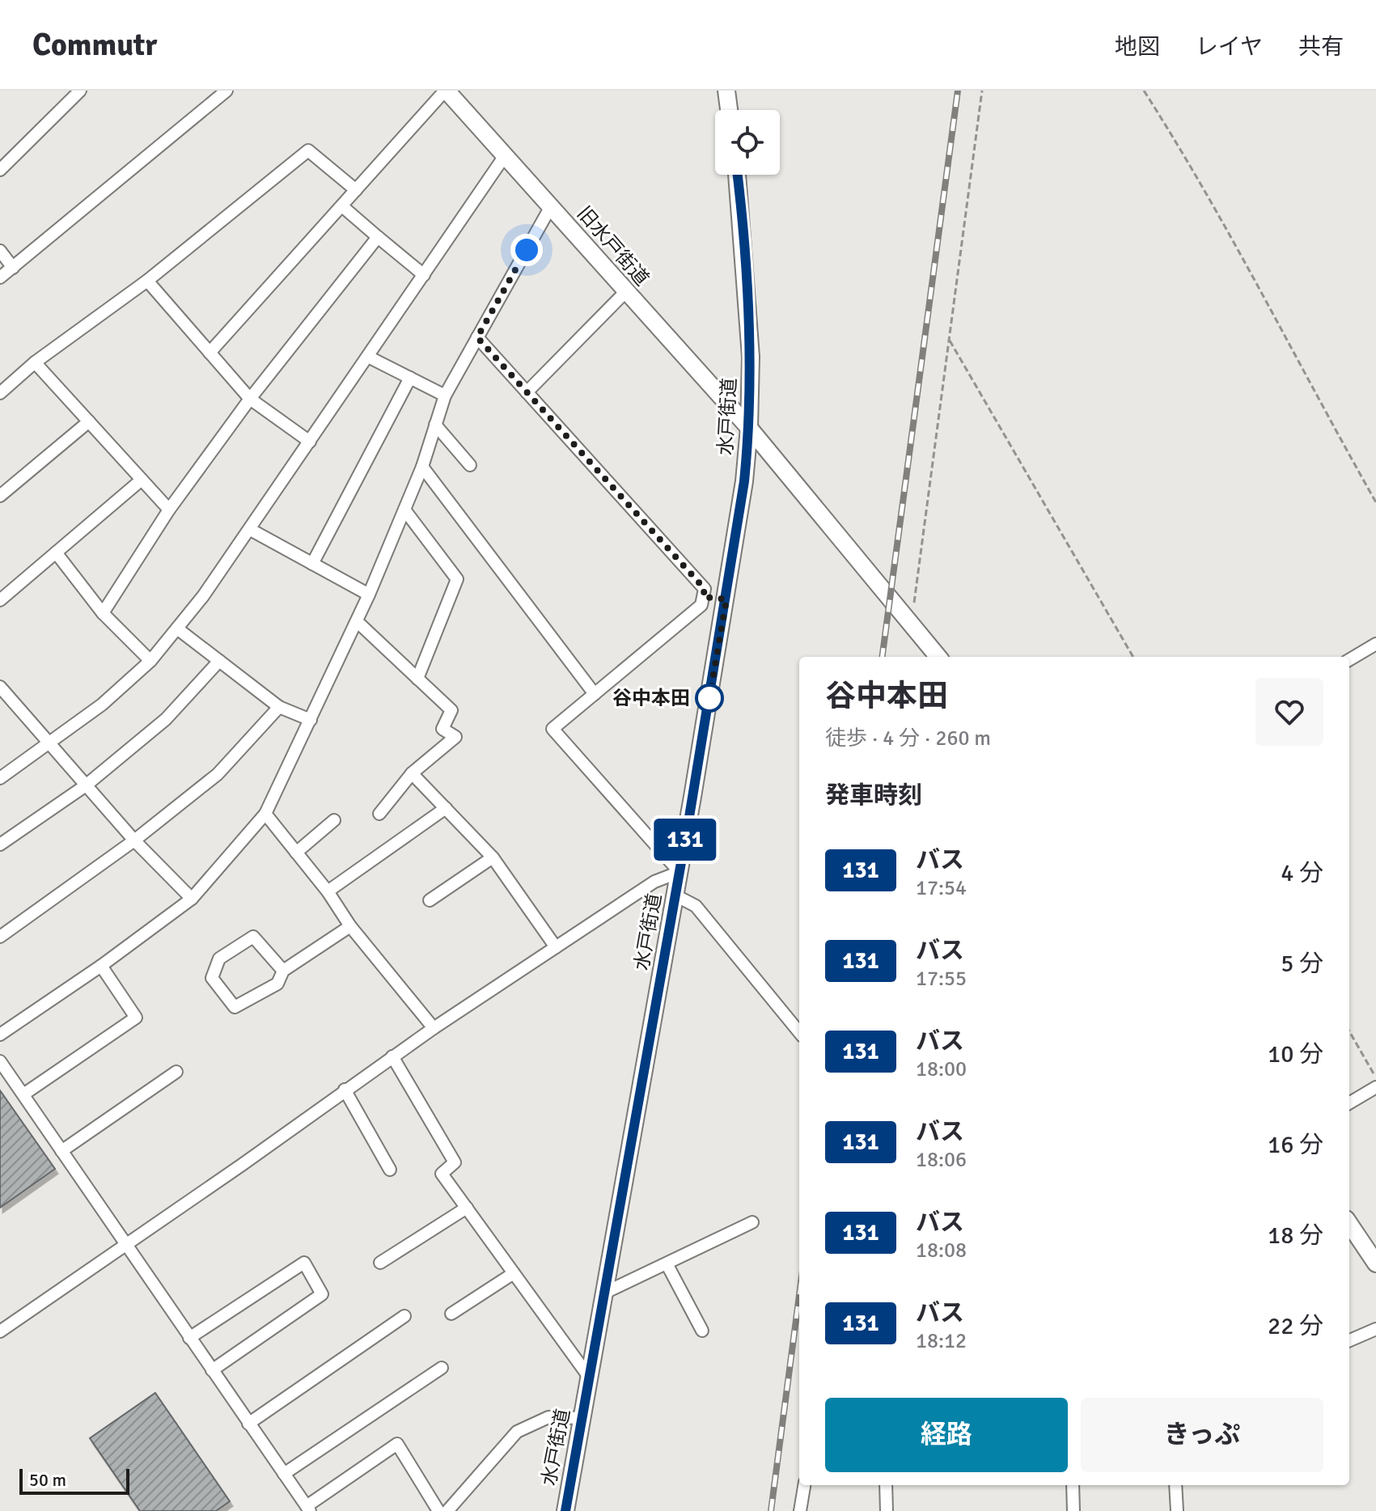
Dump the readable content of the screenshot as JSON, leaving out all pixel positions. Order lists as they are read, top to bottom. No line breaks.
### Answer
{"streets":{"main road":["旧水戸街道","水戸街道"]},"crossings":[["旧水戸街道","水戸街道"]],"places":["谷中本田"],"lines":["bus line 131"],"scale_bar":"50 m","page":{"header":"Commutr","nav":["地図","レイヤ","共有"],"on_map":"131","heading":[["谷中本田","徒歩 · 4 分 · 260 m"],"発車時刻"],"list":[{"mark":"131","name":"バス","note":"17:54","value":"4 分"},{"mark":"131","name":"バス","note":"17:55","value":"5 分"},{"mark":"131","name":"バス","note":"18:00","value":"10 分"},{"mark":"131","name":"バス","note":"18:06","value":"16 分"},{"mark":"131","name":"バス","note":"18:08","value":"18 分"},{"mark":"131","name":"バス","note":"18:12","value":"22 分"}],"buttons":["経路","きっぷ"],"scale":"50 m"}}
